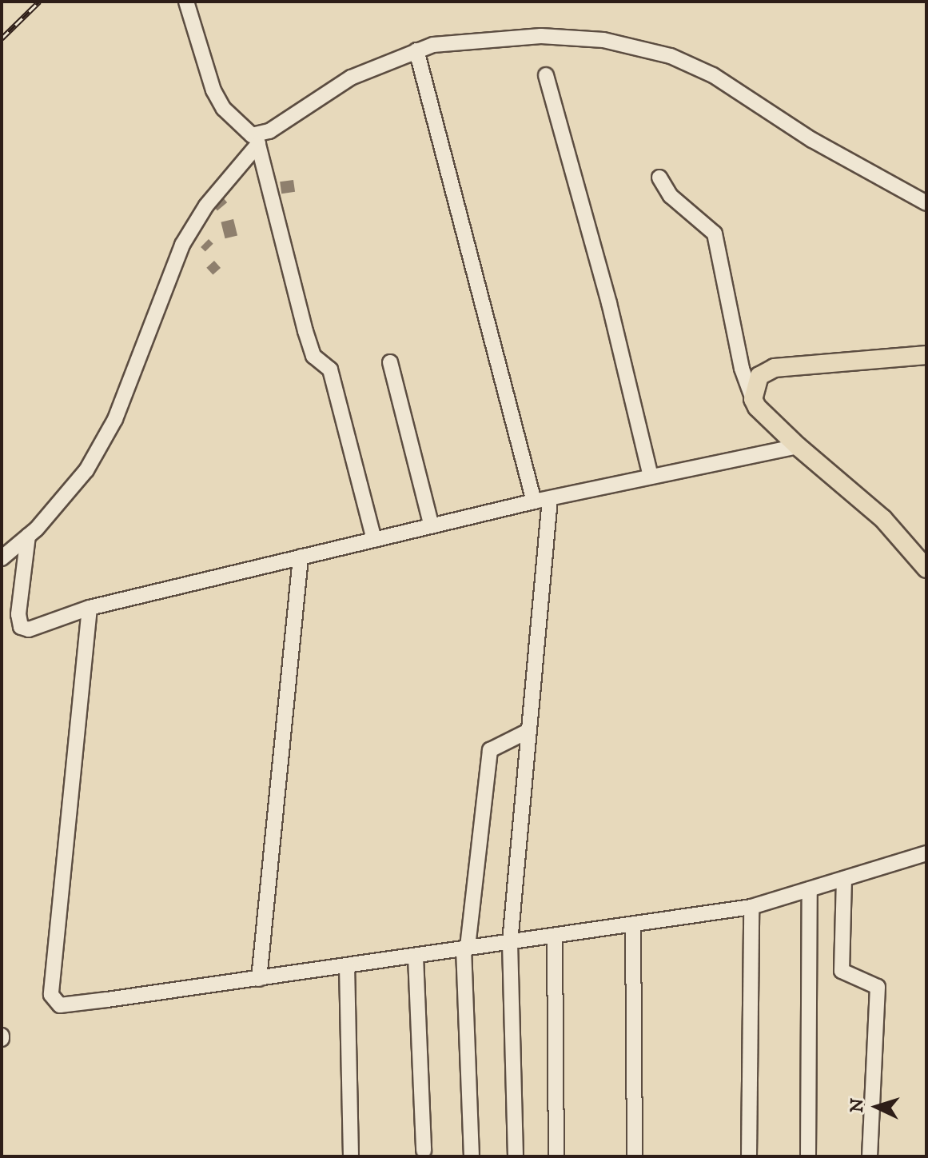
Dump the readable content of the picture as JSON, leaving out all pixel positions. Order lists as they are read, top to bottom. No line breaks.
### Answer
{"north":"left"}
